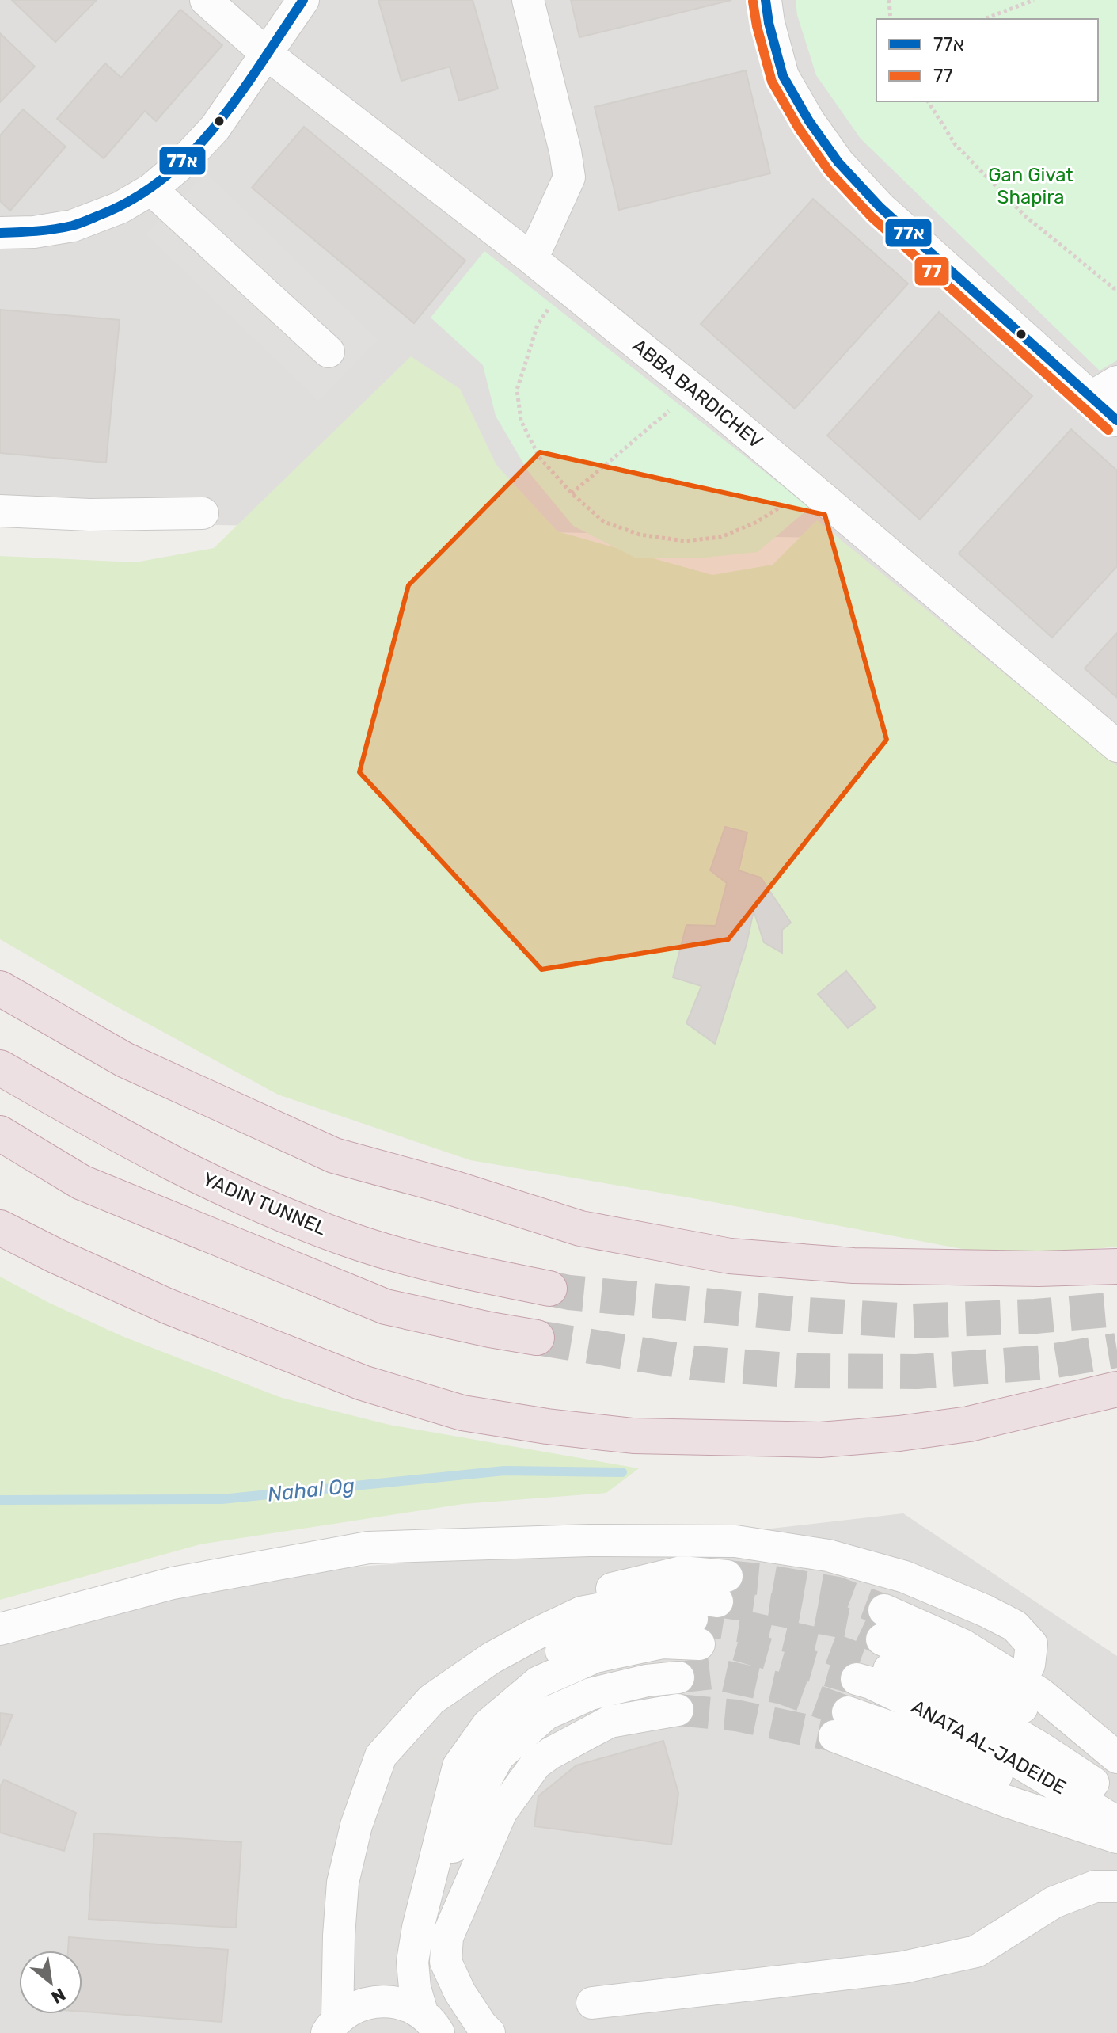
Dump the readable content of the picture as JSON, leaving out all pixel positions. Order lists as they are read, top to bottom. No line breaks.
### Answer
{"streets":{"highway":["YADIN TUNNEL"],"street":["ABBA BARDICHEV","ANATA AL-JADEIDE"]},"water":["Nahal Og"],"parks":["Gan Givat Shapira"],"lines":["transit line 77א","transit line 77"],"legend":["77א","77"],"north":"bottom right"}
